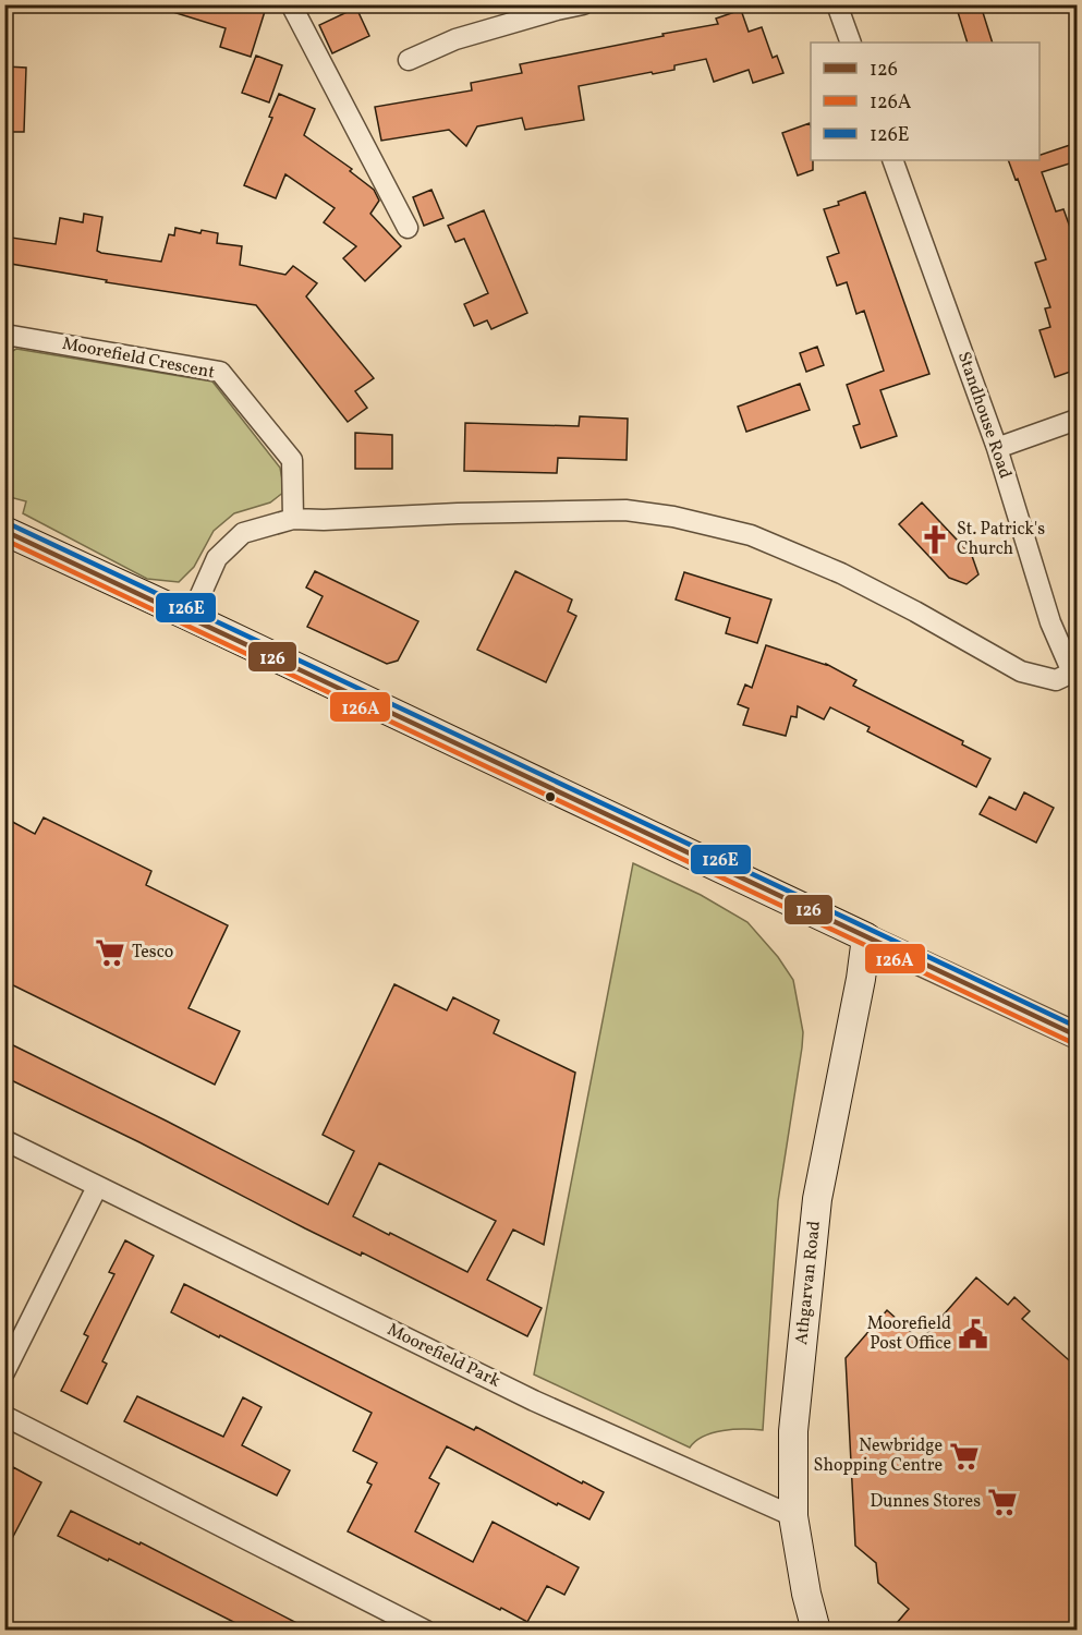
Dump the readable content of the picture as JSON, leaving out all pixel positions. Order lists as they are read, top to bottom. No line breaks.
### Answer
{"streets":{"main road":["Athgarvan Road"],"street":["Moorefield Crescent","Standhouse Road","Moorefield Park"]},"crossings":[["Athgarvan Road","Moorefield Park"]],"places":{"church":["St. Patrick's Church"],"supermarket":["Tesco","Newbridge Shopping Centre","Dunnes Stores"],"public building":["Moorefield Post Office"]},"lines":["transit line 126E","transit line 126","transit line 126A"],"legend":["126","126A","126E"]}
